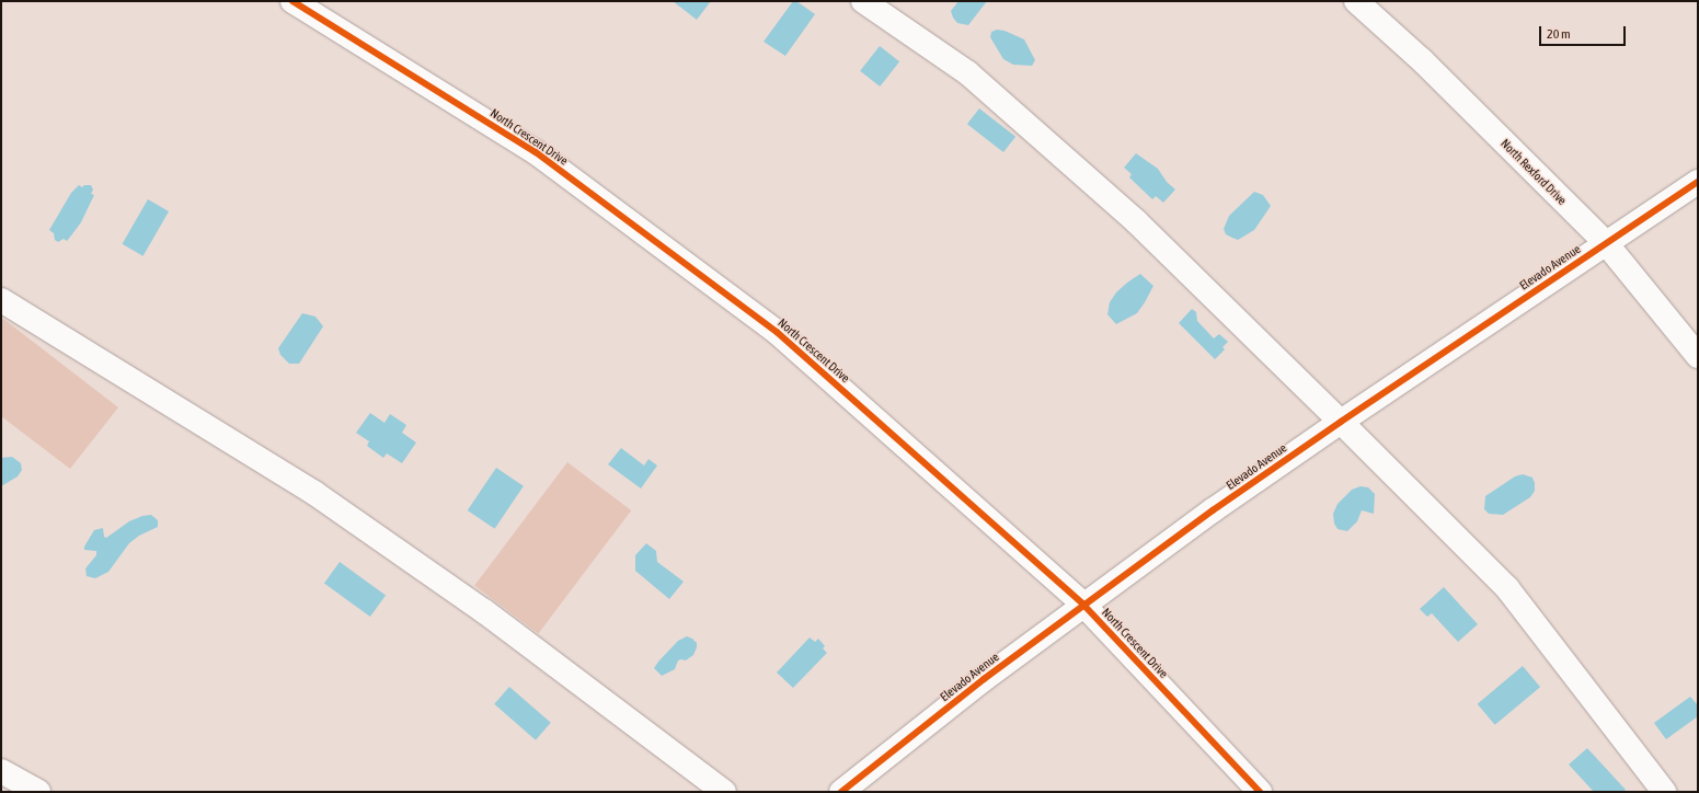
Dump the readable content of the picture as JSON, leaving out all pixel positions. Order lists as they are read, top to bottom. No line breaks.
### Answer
{"streets":{"street":["North Crescent Drive","North Rexford Drive","Elevado Avenue"]},"crossings":[["North Crescent Drive","Elevado Avenue"],["North Rexford Drive","Elevado Avenue"]],"scale_bar":"20 m"}
